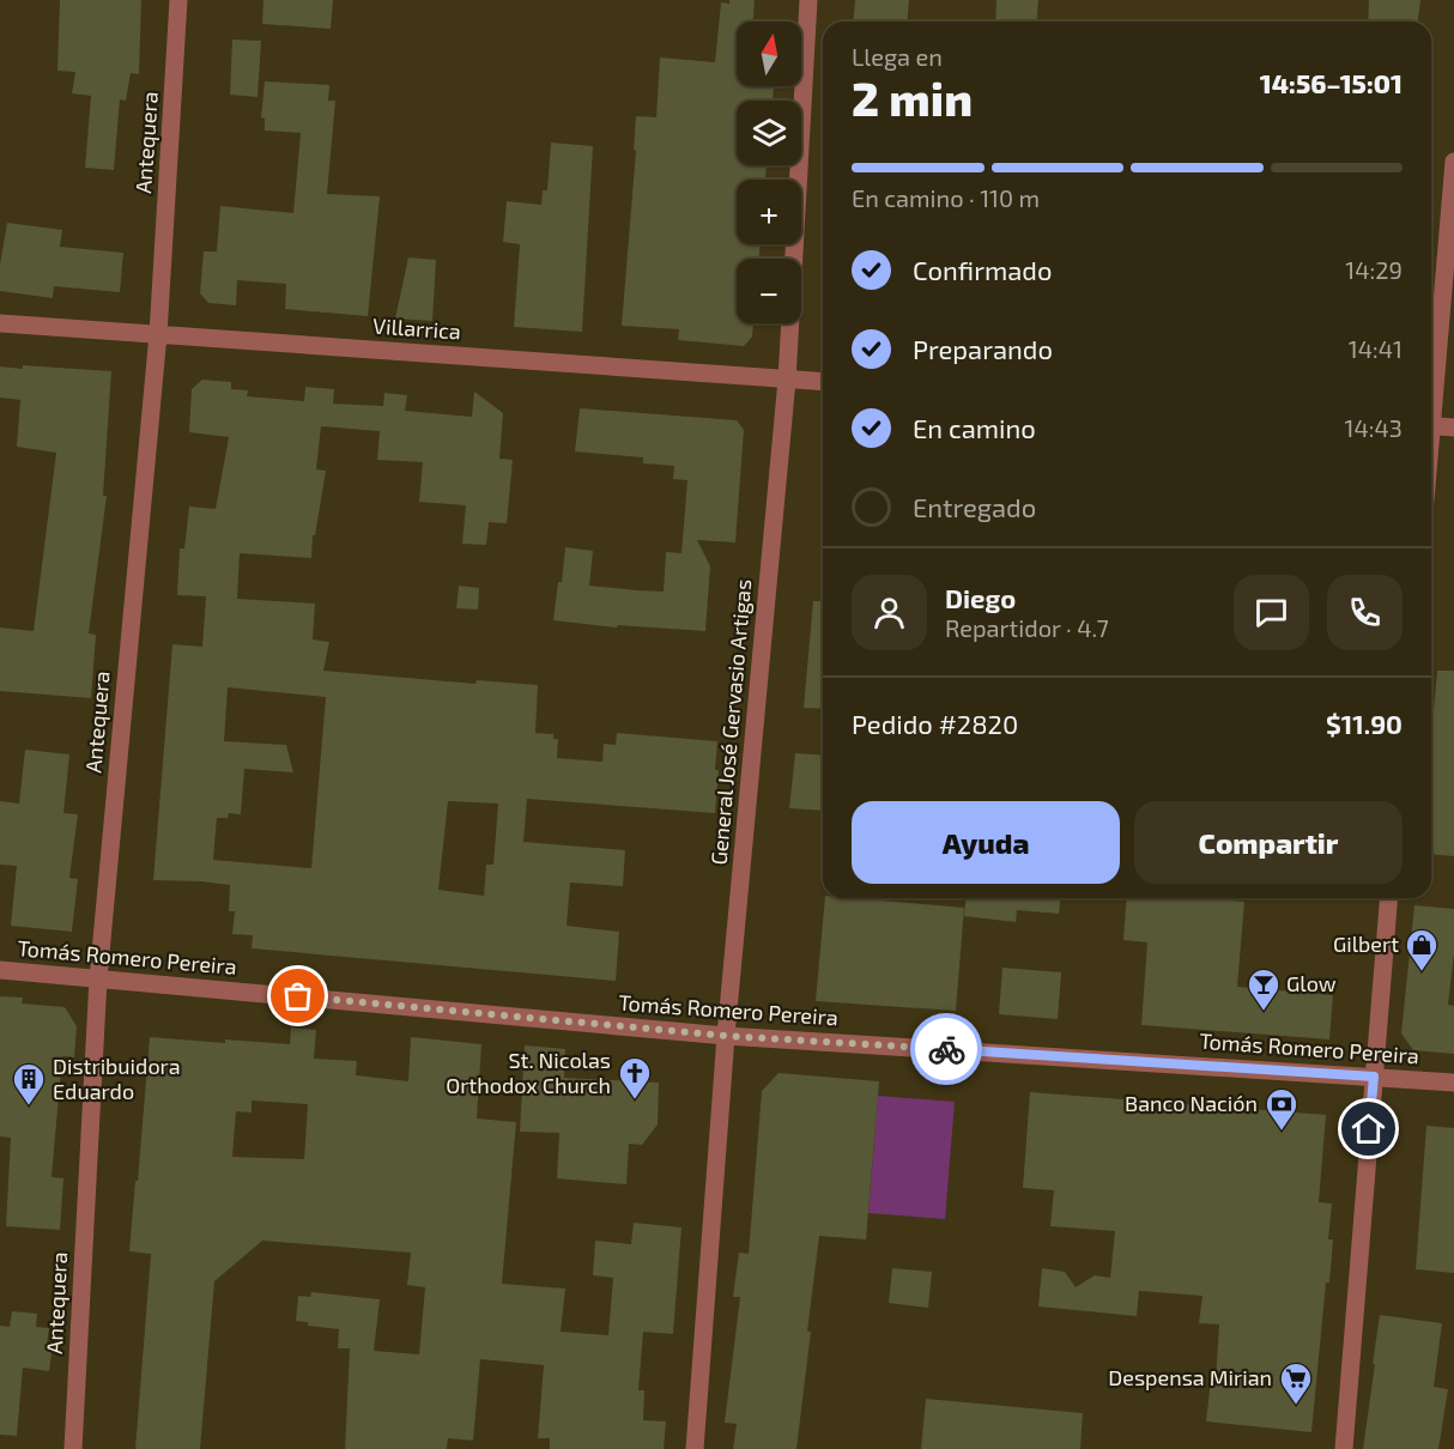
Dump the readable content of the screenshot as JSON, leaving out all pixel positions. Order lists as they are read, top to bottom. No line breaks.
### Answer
{"streets":{"street":["Antequera","Villarrica","General José Gervasio Artigas","Tomás Romero Pereira"]},"crossings":[["Antequera","Villarrica"],["Antequera","Tomás Romero Pereira"],["Villarrica","General José Gervasio Artigas"],["General José Gervasio Artigas","Tomás Romero Pereira"]],"places":{"shop":["Gilbert"],"bar":["Glow"],"church":["St. Nicolas Orthodox Church"],"building":["Distribuidora Eduardo"],"bank":["Banco Nación"],"supermarket":["Despensa Mirian"]},"north":"top","page":{"map_buttons":["+","−"],"heading":["2 min","Llega en","14:56–15:01"],"panel":["Diego","Repartidor · 4.7","Pedido #2820","$11.90"],"bar":"En camino · 110 m","list":[["Confirmado","14:29"],["Preparando","14:41"],["En camino","14:43"],"Entregado"],"buttons":["Ayuda","Compartir"]}}
